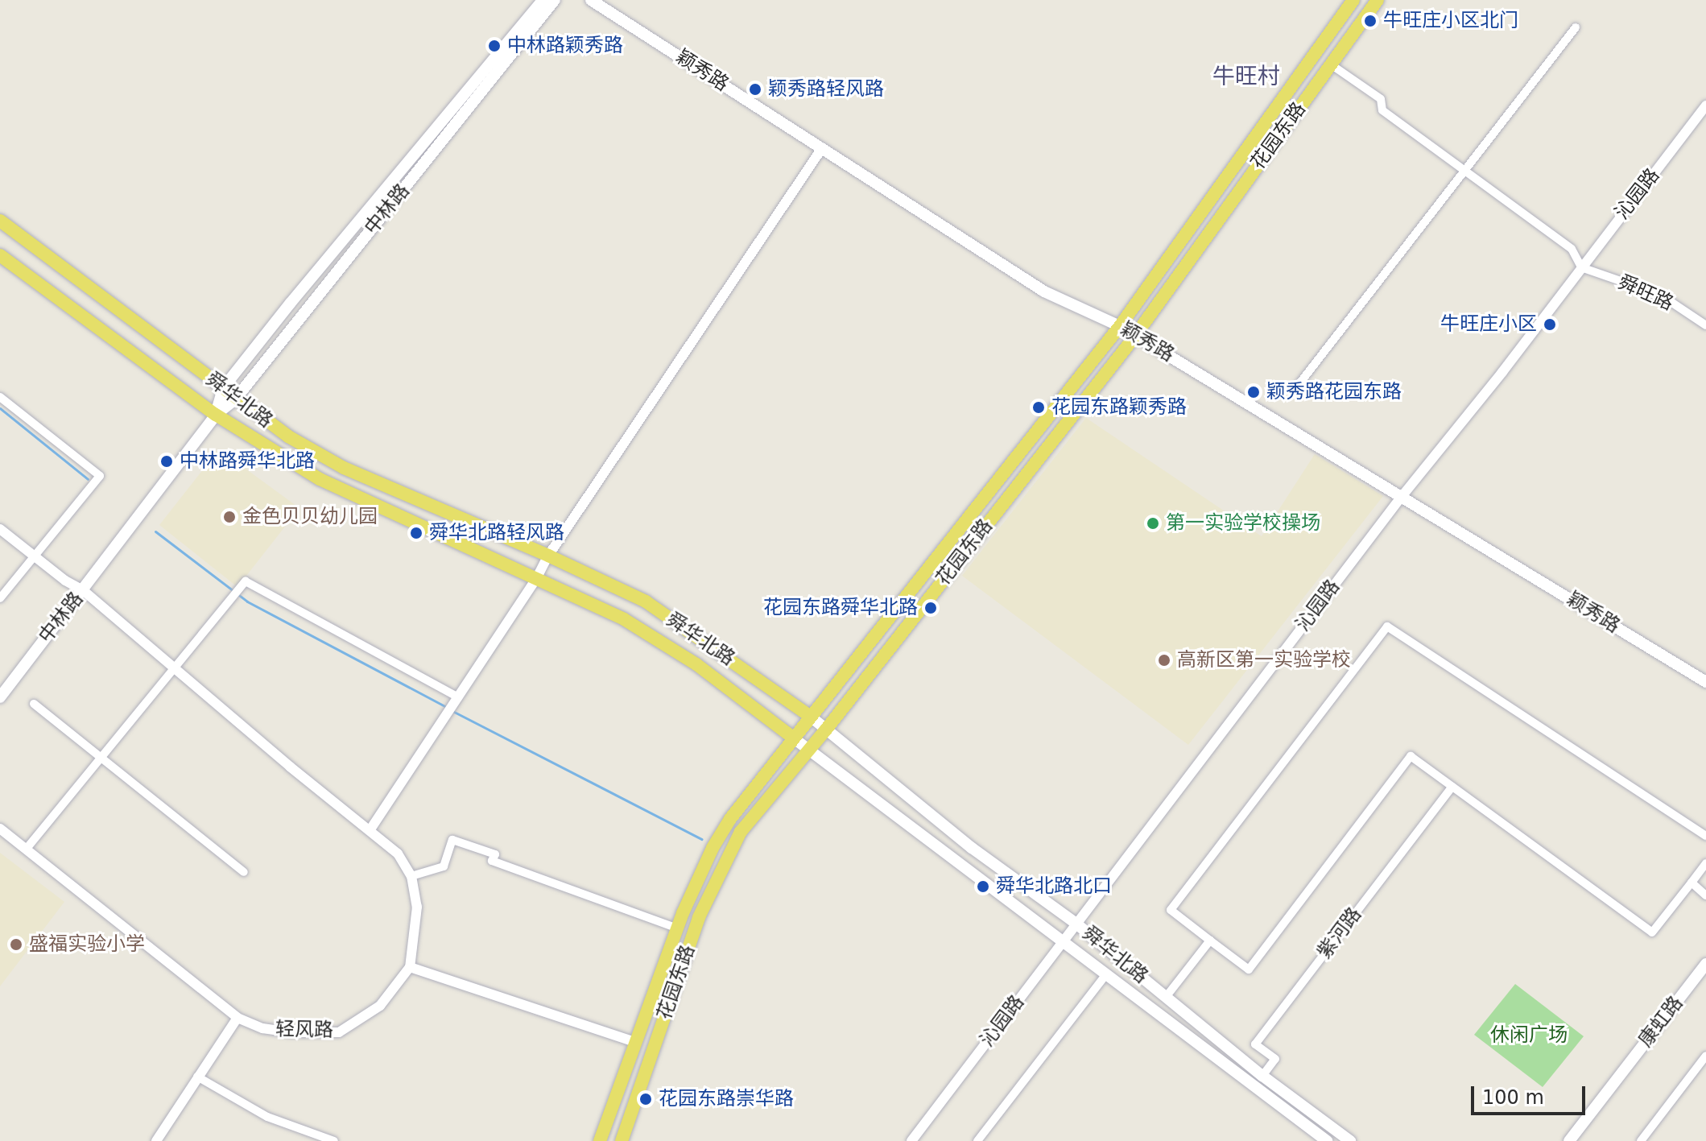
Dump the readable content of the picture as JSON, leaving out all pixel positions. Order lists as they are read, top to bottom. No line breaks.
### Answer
{"streets":{"main road":["颖秀路","花园东路","中林路","舜华北路","康虹路"],"street":["沁园路","舜旺路","紫河路","轻风路"]},"crossings":[["颖秀路","花园东路"],["颖秀路","沁园路"],["花园东路","舜华北路"],["沁园路","舜旺路"],["沁园路","舜华北路"],["中林路","舜华北路"],["舜华北路","紫河路"]],"districts":["牛旺村"],"parks":["休闲广场"],"places":["牛旺庄小区北门","中林路颖秀路","颖秀路轻风路","牛旺庄小区","颖秀路花园东路","花园东路颖秀路","中林路舜华北路","金色贝贝幼儿园","第一实验学校操场","舜华北路轻风路","花园东路舜华北路","高新区第一实验学校","舜华北路北口","盛福实验小学","花园东路崇华路"],"scale_bar":"100 m"}
